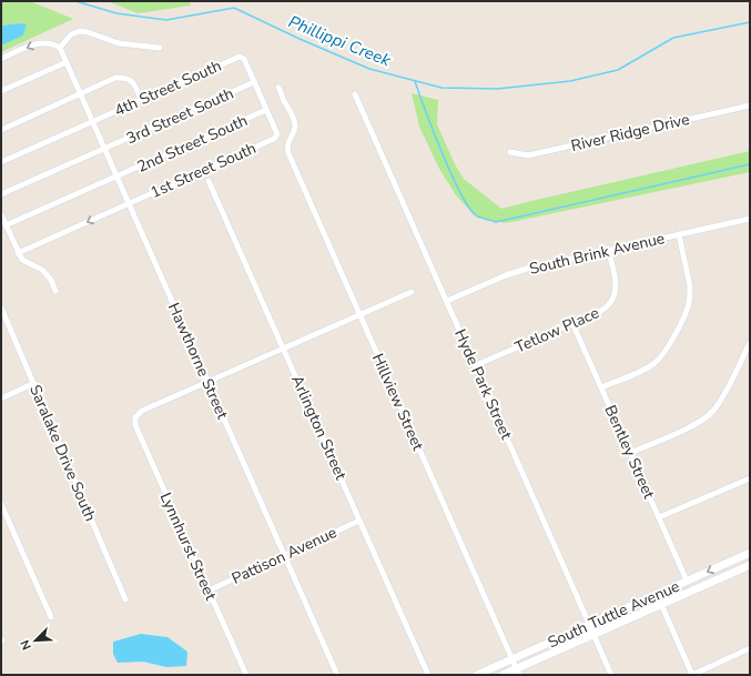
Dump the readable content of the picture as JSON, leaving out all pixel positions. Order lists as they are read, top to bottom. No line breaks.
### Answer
{"streets":{"main road":["South Tuttle Avenue"],"street":["4th Street South","3rd Street South","River Ridge Drive","2nd Street South","1st Street South","South Brink Avenue","Tetlow Place","Hawthorne Street","Hyde Park Street","Hillview Street","Arlington Street","Bentley Street","Saralake Drive South","Lynnhurst Street","Pattison Avenue"]},"crossings":[["4th Street South","3rd Street South"],["4th Street South","Hawthorne Street"],["3rd Street South","Hawthorne Street"],["2nd Street South","1st Street South"],["2nd Street South","Hawthorne Street"],["1st Street South","Hawthorne Street"],["South Brink Avenue","Tetlow Place"],["South Brink Avenue","Hyde Park Street"],["Tetlow Place","Hyde Park Street"],["Tetlow Place","Bentley Street"],["Hawthorne Street","Lynnhurst Street"],["Hawthorne Street","Pattison Avenue"],["Hyde Park Street","South Tuttle Avenue"],["Hillview Street","South Tuttle Avenue"],["Arlington Street","Pattison Avenue"],["Bentley Street","South Tuttle Avenue"],["Lynnhurst Street","Pattison Avenue"]],"one_way":["1st Street South"],"water":["Phillippi Creek"],"north":"bottom left"}
